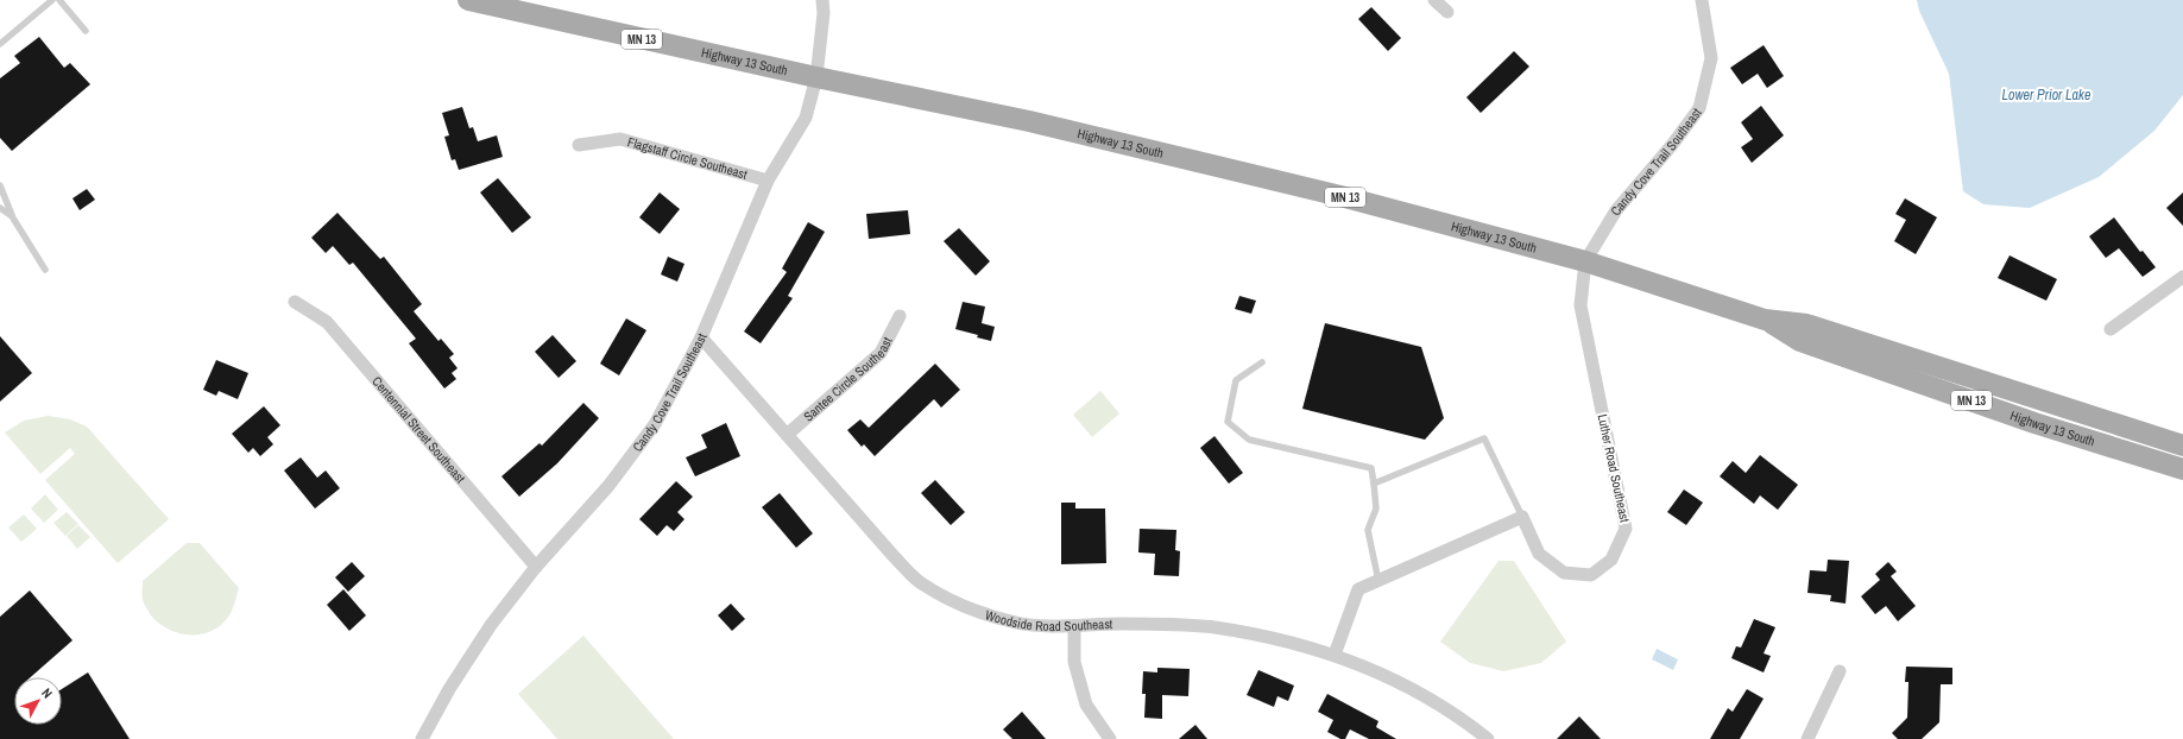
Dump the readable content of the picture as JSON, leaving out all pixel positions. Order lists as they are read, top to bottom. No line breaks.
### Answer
{"streets":{"main road":["MN 13","Highway 13 South"],"street":["Flagstaff Circle Southeast","Candy Cove Trail Southeast","Santee Circle Southeast","Centennial Street Southeast","Luther Road Southeast","Woodside Road Southeast"]},"crossings":[["Highway 13 South","Candy Cove Trail Southeast"],["Highway 13 South","Luther Road Southeast"],["Flagstaff Circle Southeast","Candy Cove Trail Southeast"],["Candy Cove Trail Southeast","Centennial Street Southeast"],["Candy Cove Trail Southeast","Luther Road Southeast"],["Candy Cove Trail Southeast","Woodside Road Southeast"],["Santee Circle Southeast","Woodside Road Southeast"]],"water":["Lower Prior Lake"],"north":"top right"}
